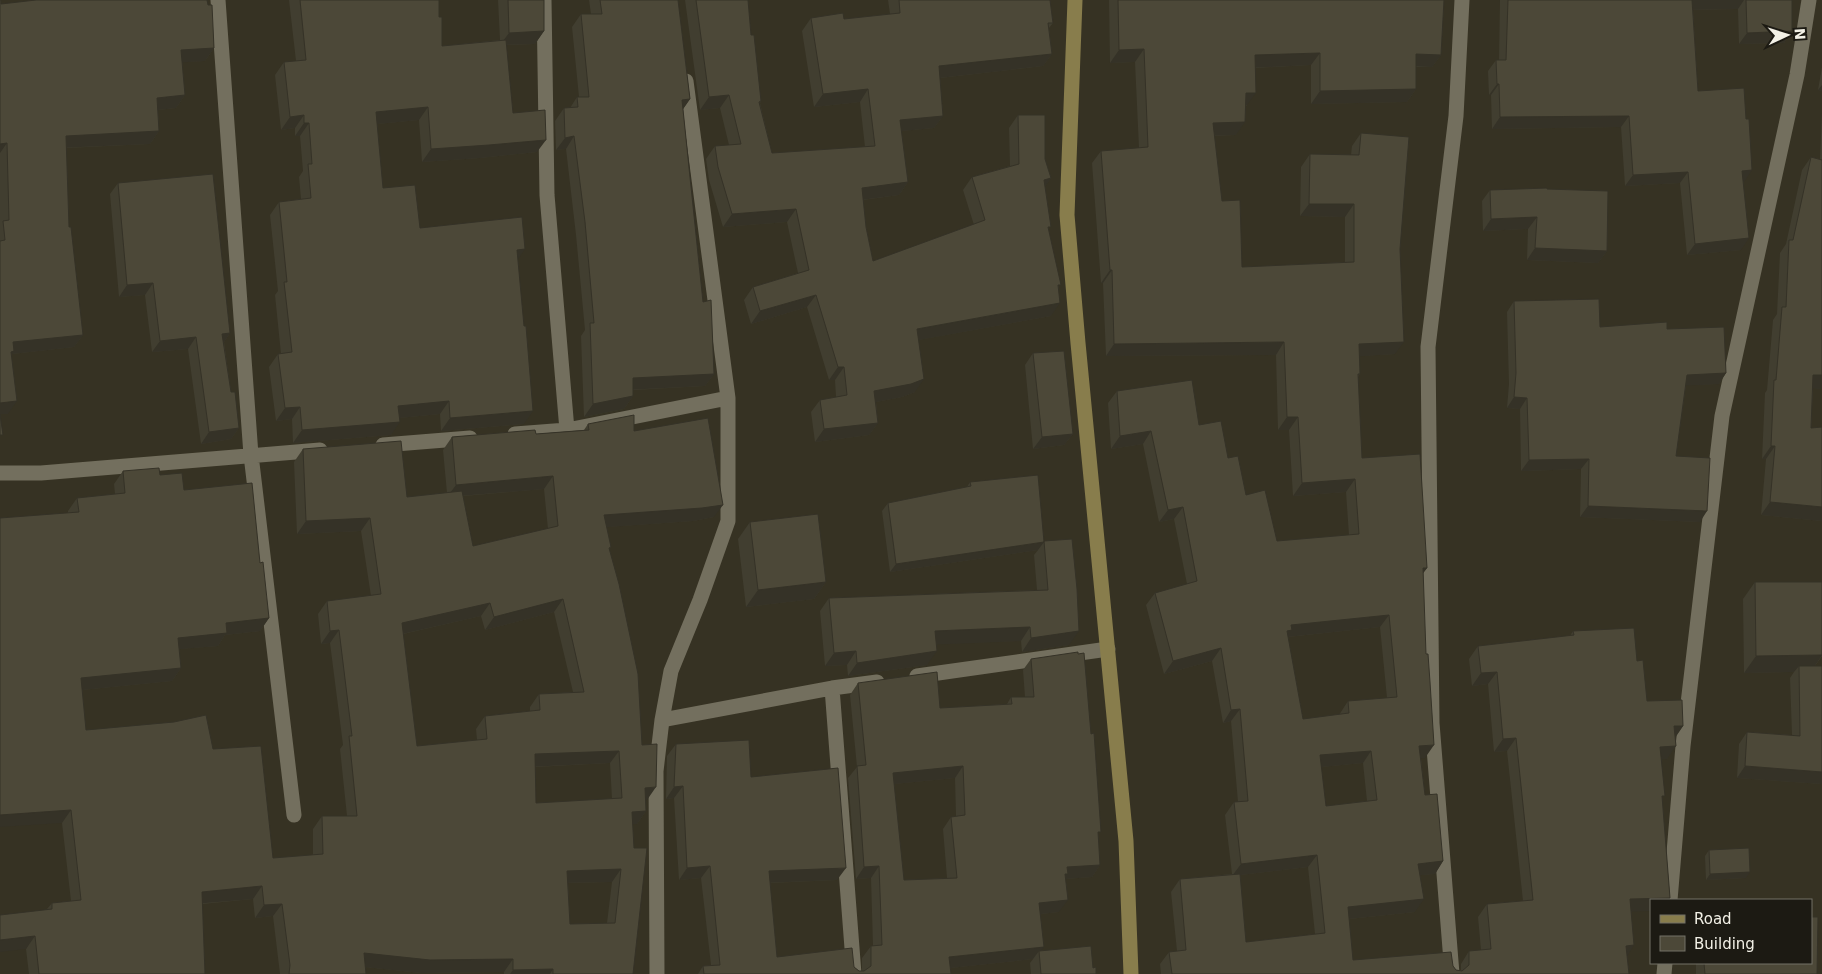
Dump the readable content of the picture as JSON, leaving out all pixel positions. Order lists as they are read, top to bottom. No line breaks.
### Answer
{"legend":["Road","Building"],"north":"right"}
